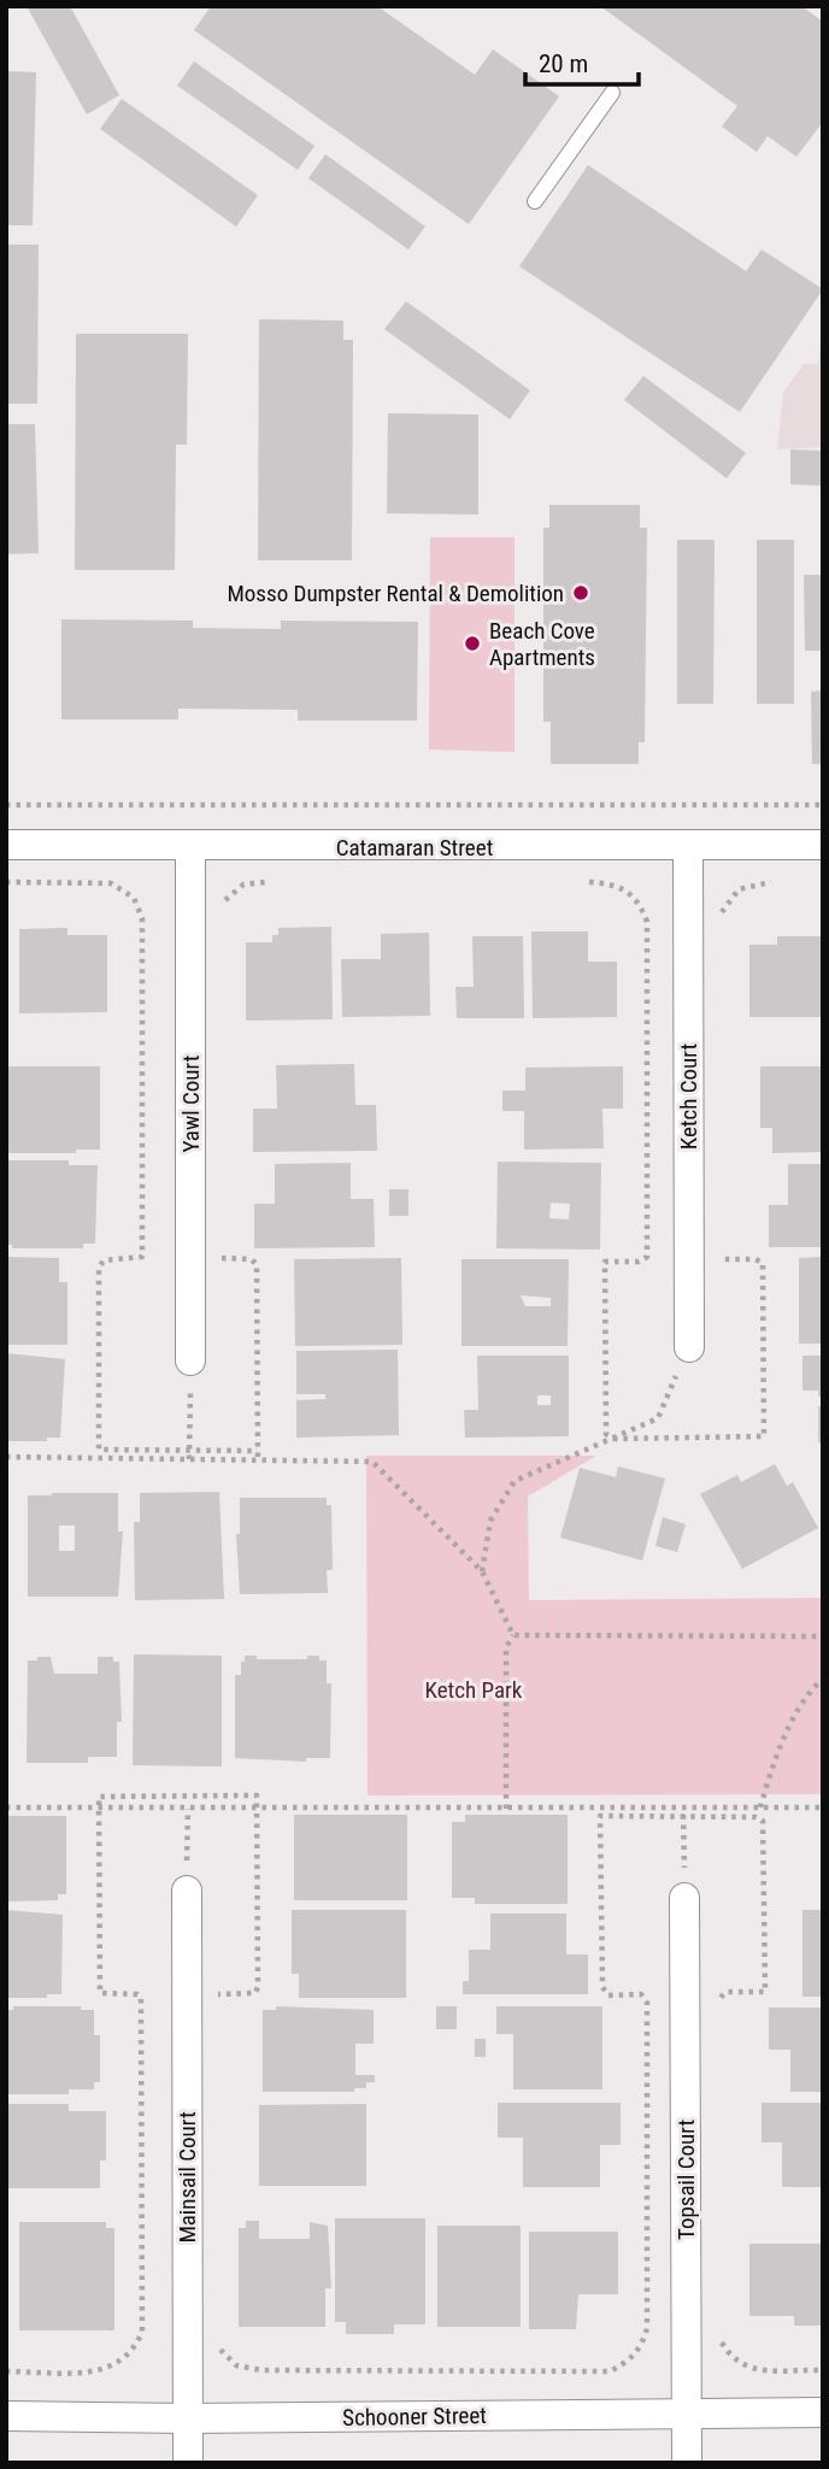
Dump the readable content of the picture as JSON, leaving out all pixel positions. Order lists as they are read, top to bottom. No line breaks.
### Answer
{"streets":{"street":["Catamaran Street","Ketch Court","Yawl Court","Mainsail Court","Topsail Court","Schooner Street"]},"crossings":[["Catamaran Street","Ketch Court"],["Catamaran Street","Yawl Court"],["Mainsail Court","Schooner Street"],["Topsail Court","Schooner Street"]],"parks":["Ketch Park"],"places":["Mosso Dumpster Rental & Demolition","Beach Cove Apartments"],"scale_bar":"20 m"}
